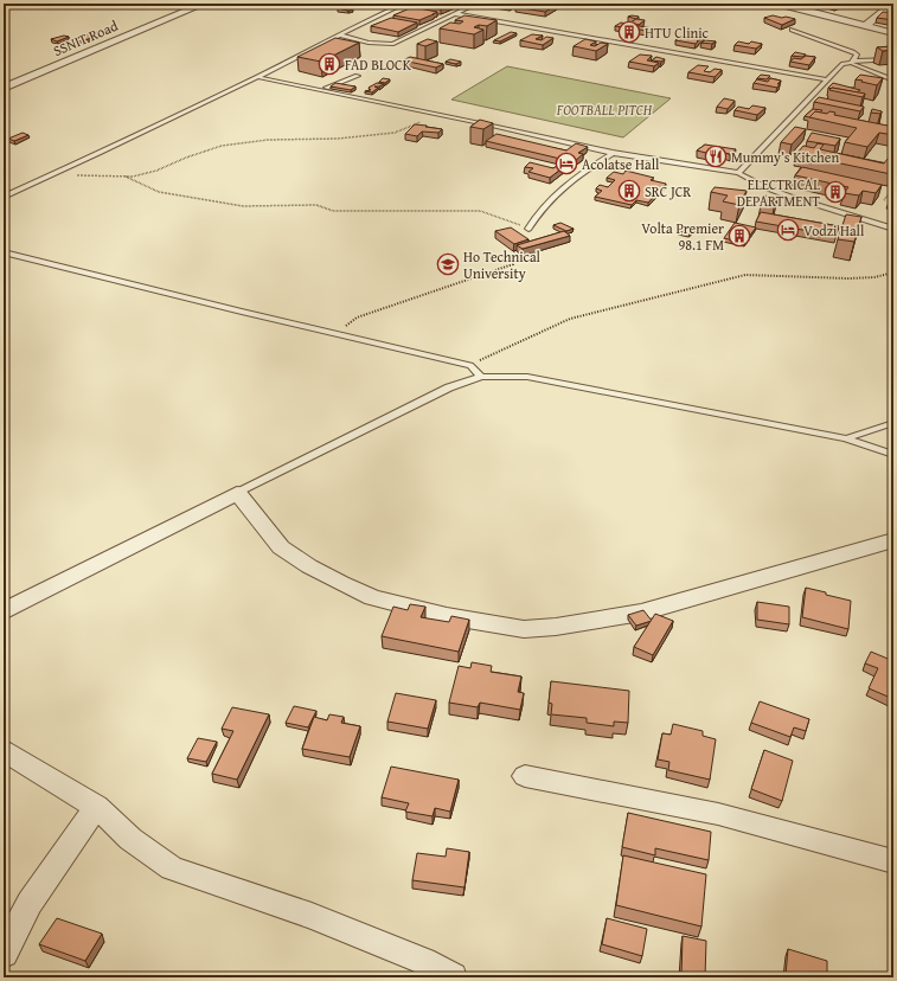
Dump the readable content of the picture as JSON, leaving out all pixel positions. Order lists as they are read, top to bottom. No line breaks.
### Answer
{"streets":{"street":["SSNIT Road"]},"parks":["FOOTBALL PITCH"],"places":{"building":["HTU Clinic","FAD BLOCK","SRC JCR","ELECTRICAL DEPARTMENT","Volta Premier 98.1 FM"],"restaurant":["Mummy’s Kitchen"],"hotel":["Acolatse Hall","Vodzi Hall"],"school or university":["Ho Technical University"]}}
